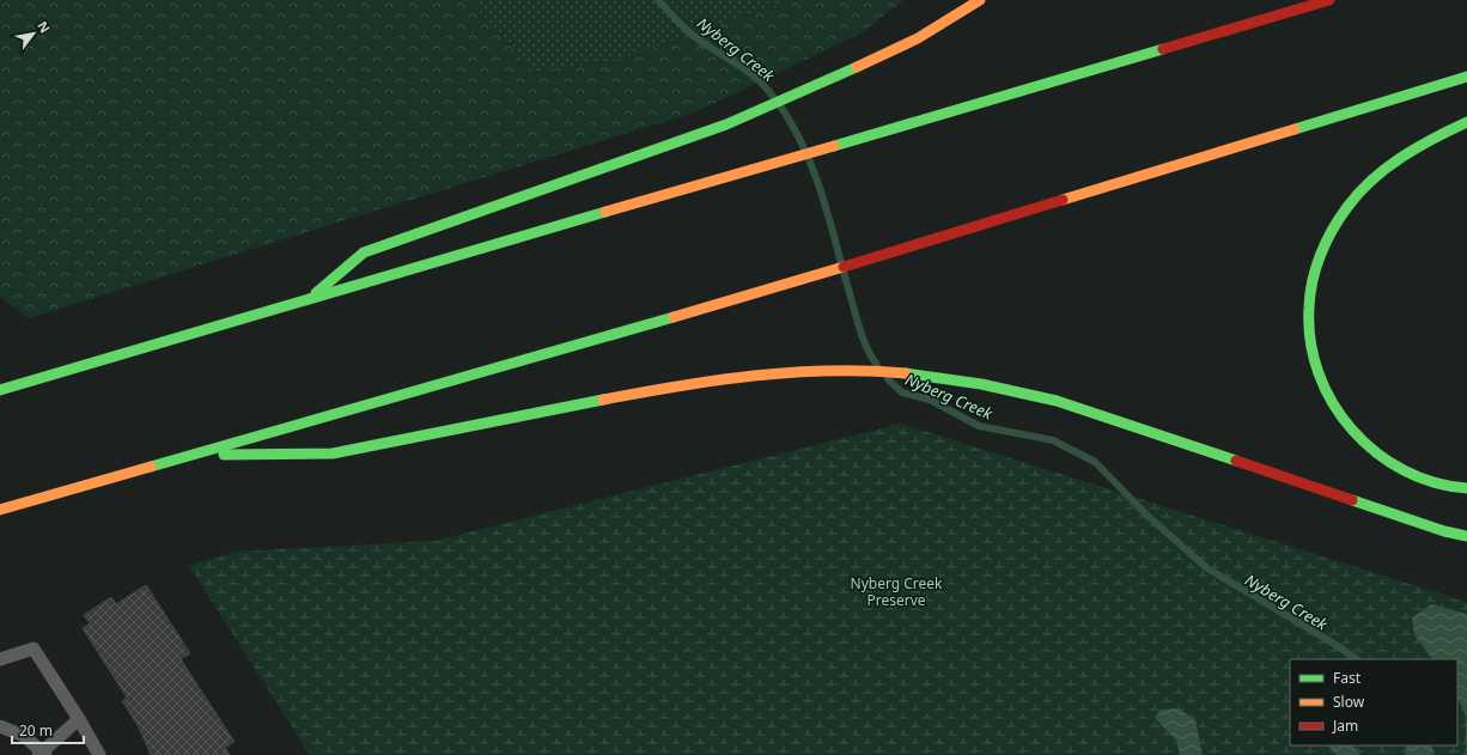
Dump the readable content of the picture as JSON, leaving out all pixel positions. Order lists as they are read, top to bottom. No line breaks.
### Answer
{"water":["Nyberg Creek"],"parks":["Nyberg Creek Preserve"],"legend":["Fast","Slow","Jam"],"scale_bar":"20 m","north":"top right"}
